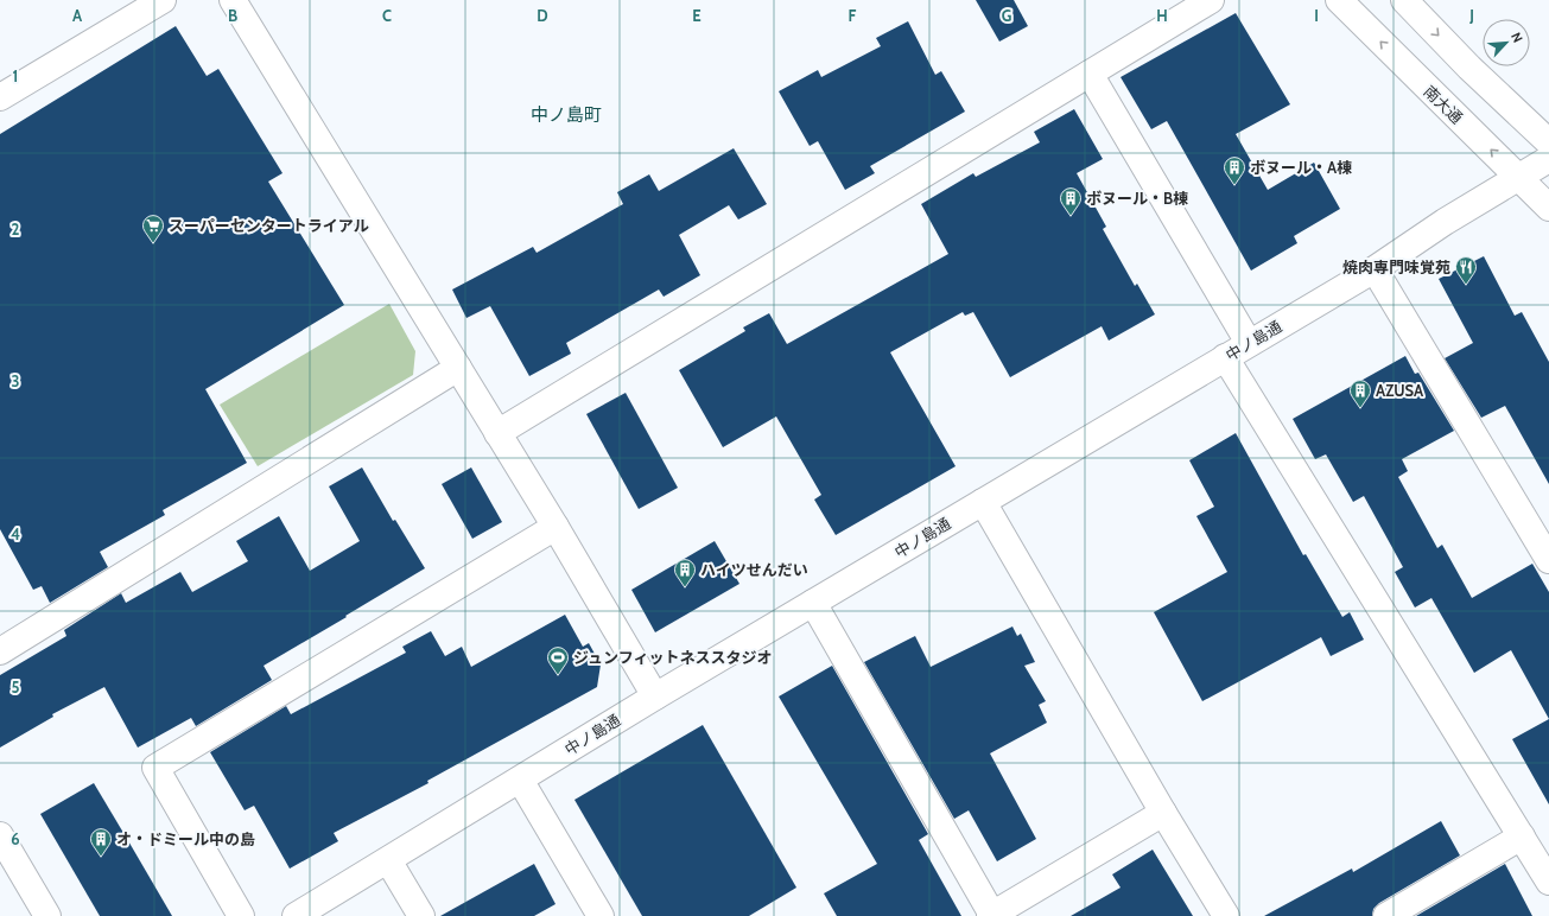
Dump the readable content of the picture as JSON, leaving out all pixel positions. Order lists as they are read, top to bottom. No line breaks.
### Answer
{"streets":{"street":["南大通","中ノ島通"]},"crossings":[["南大通","中ノ島通"]],"districts":["中ノ島町"],"places":{"building":["ボヌール・A棟","ボヌール・B棟","AZUSA","ハイツせんだい","オ・ドミール中の島"],"supermarket":["スーパーセンタートライアル"],"restaurant":["焼肉専門味覚苑"],"sports":["ジュンフィットネススタジオ"]},"north":"top right","grid":{"columns":["A","B","C","D","E","F","G","H","I","J"],"rows":["1","2","3","4","5","6"]}}
